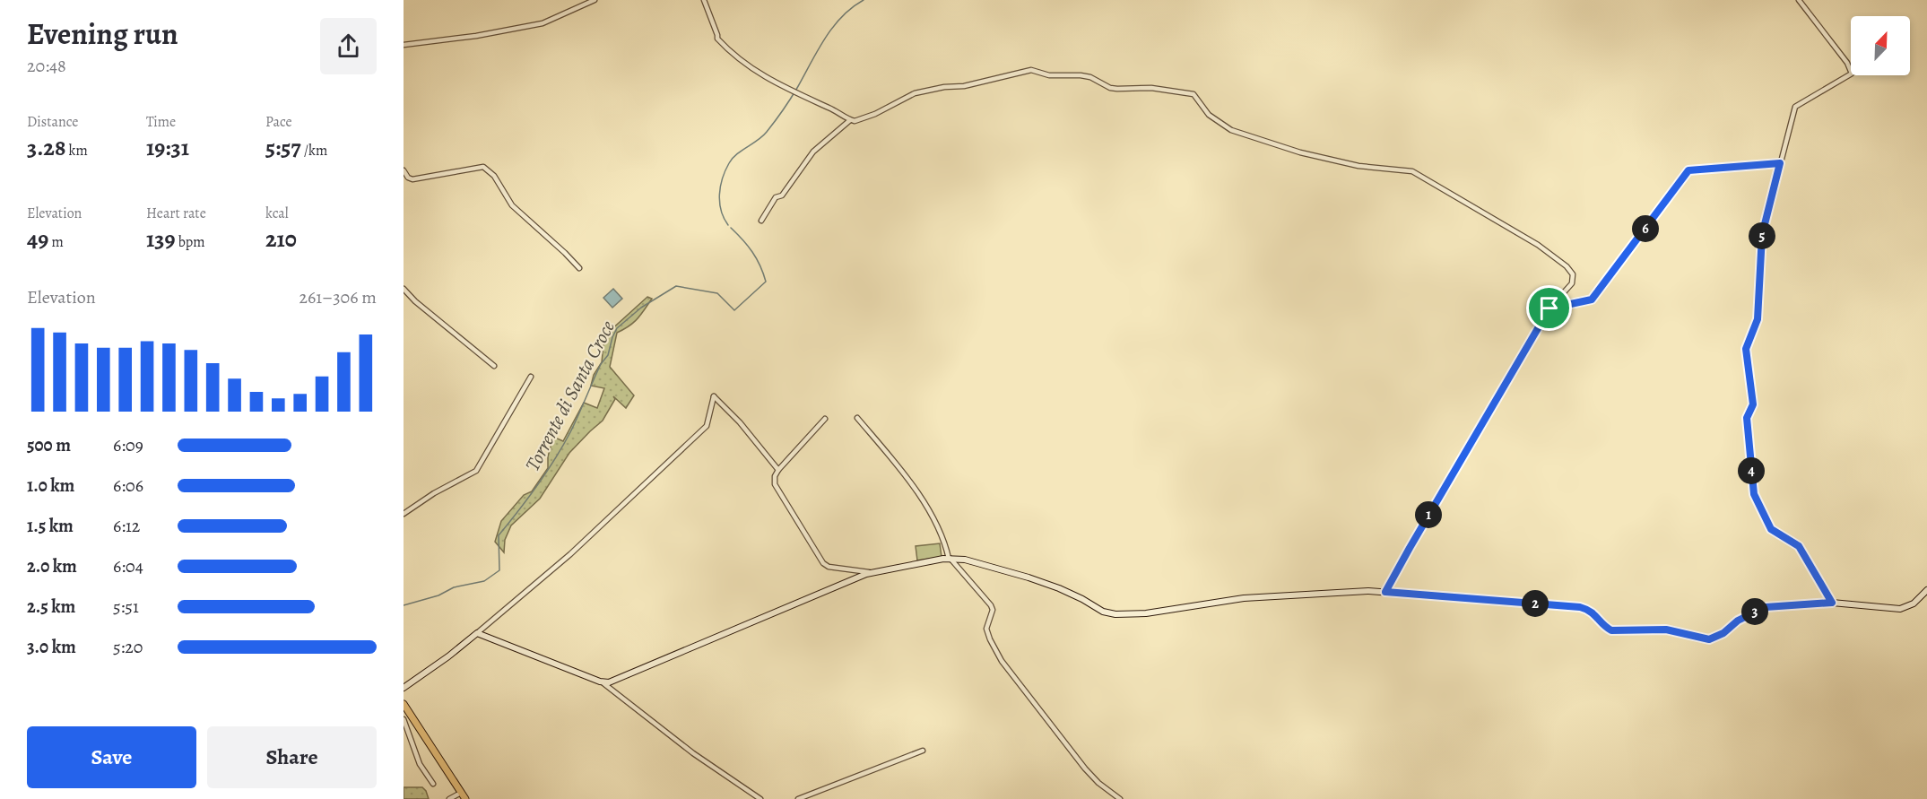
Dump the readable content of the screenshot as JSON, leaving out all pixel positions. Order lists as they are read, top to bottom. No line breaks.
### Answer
{"water":["Torrente di Santa Croce"],"north":"top right","page":{"heading":["Evening run","20:48"],"stats":[["Distance","3.28 km"],["Time","19:31"],["Pace","5:57 /km"],["Elevation","49 m"],["Heart rate","139 bpm"],["kcal","210"]],"pins":["6","5","4","1","2","3"],"chart":["Elevation","261–306 m"],"list":[{"name":"500 m","note":"6:09"},{"name":"1.0 km","note":"6:06"},{"name":"1.5 km","note":"6:12"},{"name":"2.0 km","note":"6:04"},{"name":"2.5 km","note":"5:51"},{"name":"3.0 km","note":"5:20"}],"buttons":["Save","Share"]}}
